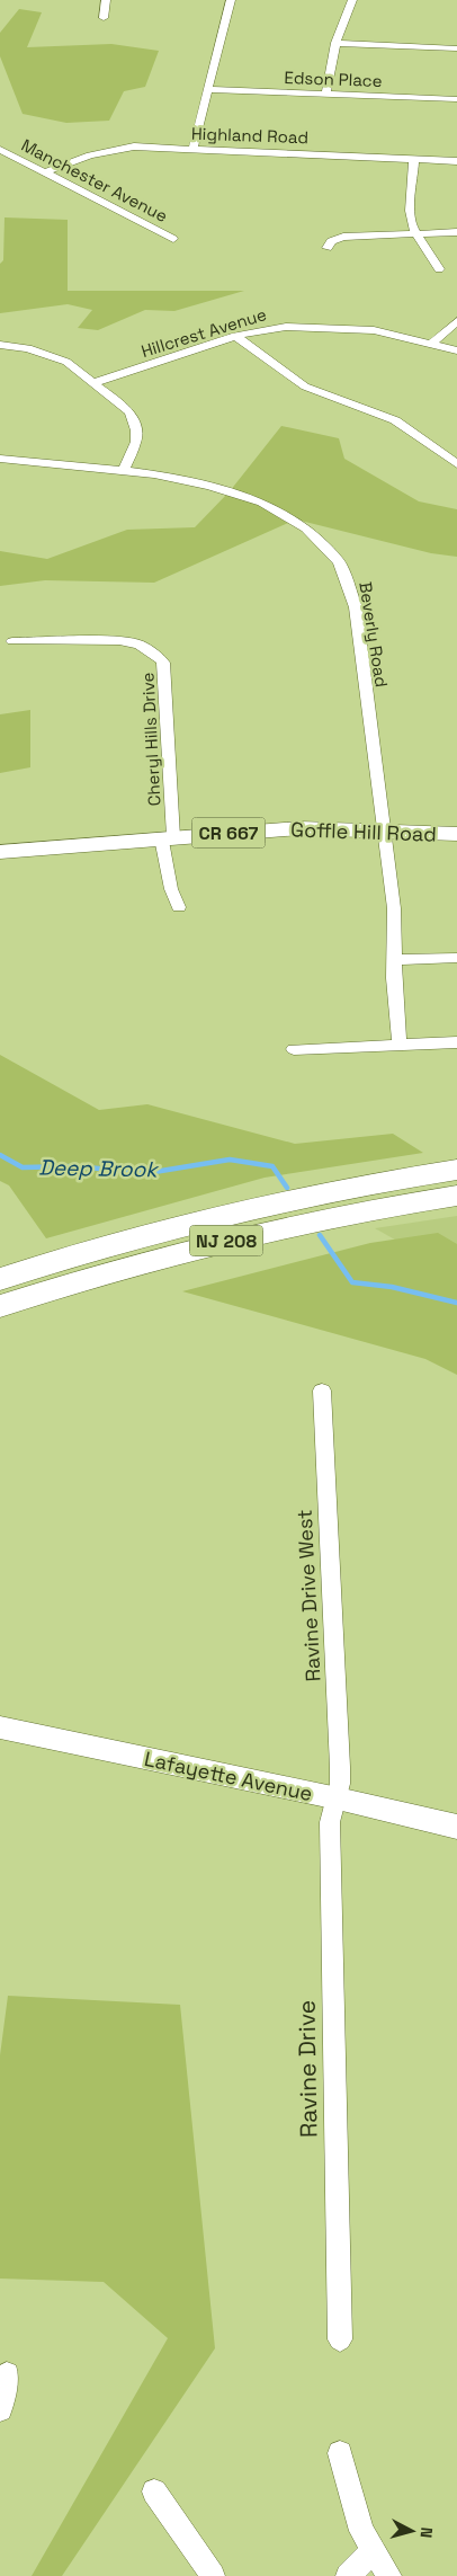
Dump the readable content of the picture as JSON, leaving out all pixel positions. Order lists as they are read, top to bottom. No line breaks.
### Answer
{"streets":{"highway":["NJ 208"],"main road":["Goffle Hill Road","CR 667"],"street":["Edson Place","Highland Road","Manchester Avenue","Hillcrest Avenue","Beverly Road","Cheryl Hills Drive","Ravine Drive West","Lafayette Avenue","Ravine Drive"]},"crossings":[["Highland Road","Manchester Avenue"],["Beverly Road","Goffle Hill Road"],["Cheryl Hills Drive","Goffle Hill Road"],["Ravine Drive West","Lafayette Avenue"],["Ravine Drive West","Ravine Drive"],["Lafayette Avenue","Ravine Drive"]],"water":["Deep Brook"],"north":"right"}
